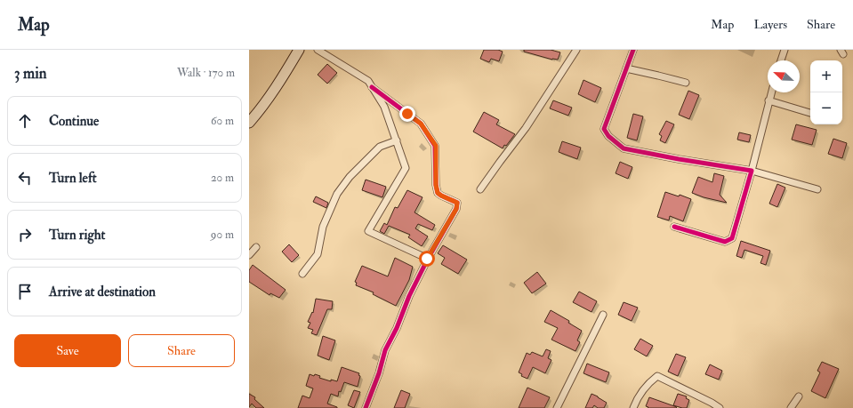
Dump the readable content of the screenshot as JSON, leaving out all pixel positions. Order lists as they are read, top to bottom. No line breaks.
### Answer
{"north":"top left","page":{"header":"Map","nav":["Map","Layers","Share"],"heading":["3 min","Walk · 170 m"],"map_buttons":["+","−"],"list":[["Continue","60 m"],["Turn left","20 m"],["Turn right","90 m"],"Arrive at destination"],"buttons":["Save","Share"]}}
